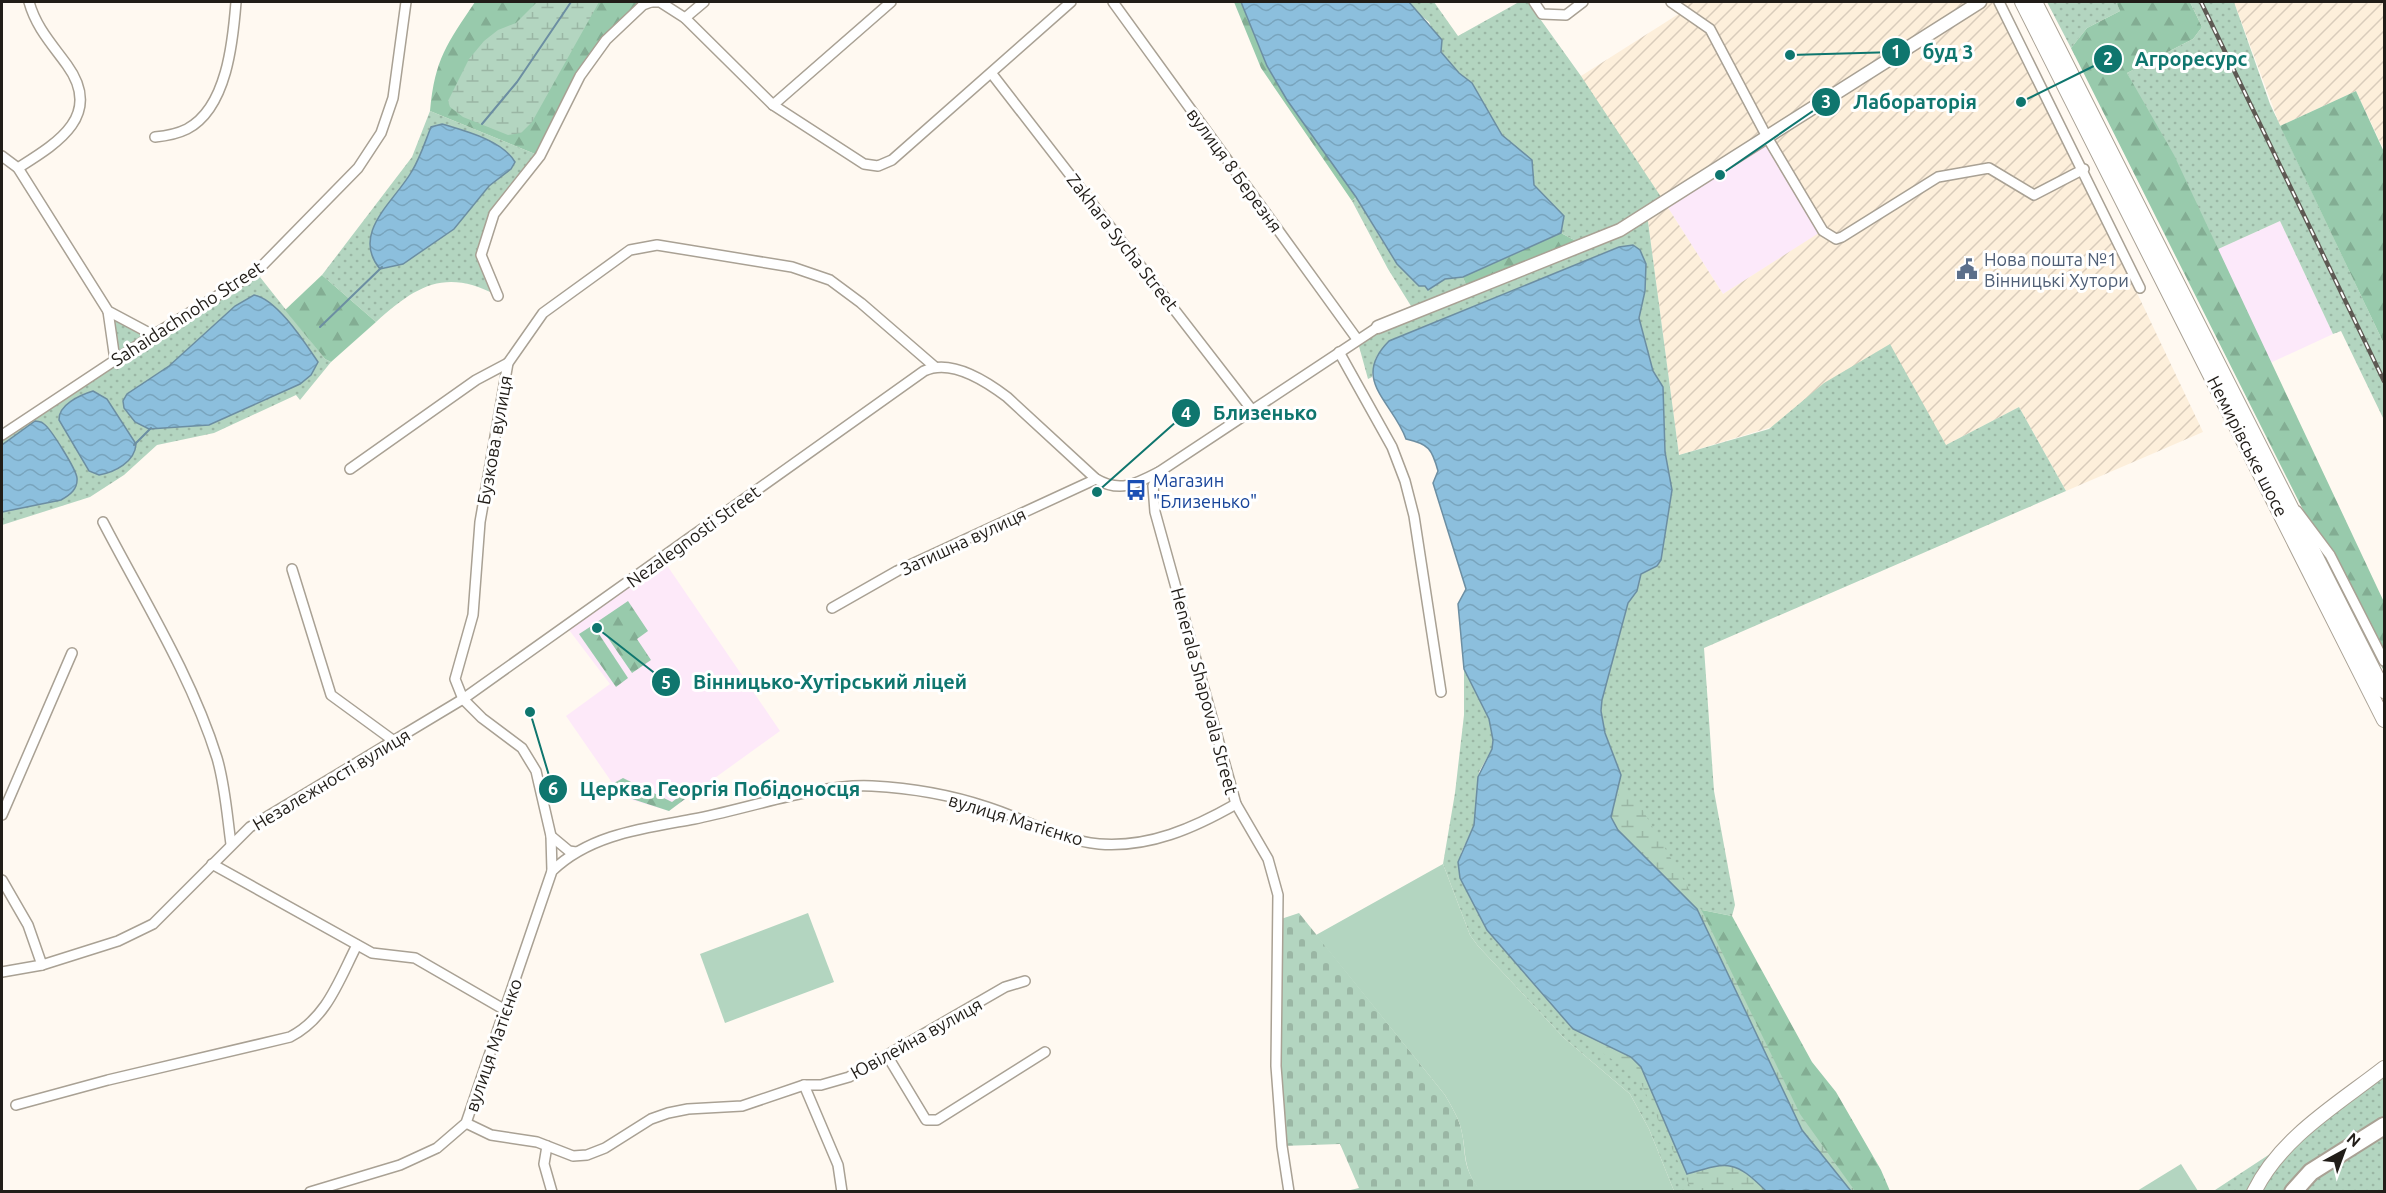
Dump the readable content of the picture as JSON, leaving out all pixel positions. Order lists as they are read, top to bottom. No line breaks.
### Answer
{"streets":{"main road":["Немирівське шосе"],"street":["вулиця 8 Березня","Zakhara Sycha Street","Sahaidachnoho Street","Бузкова вулиця","Nezalegnosti Street","Затишна вулиця","Henerala Shapovala Street","Незалежності вулиця","вулиця Матієнко","Ювілейна вулиця"]},"crossings":[["Бузкова вулиця","Nezalegnosti Street"],["Бузкова вулиця","Незалежності вулиця"],["Бузкова вулиця","вулиця Матієнко"],["Nezalegnosti Street","Незалежності вулиця"],["Nezalegnosti Street","вулиця Матієнко"],["Henerala Shapovala Street","вулиця Матієнко"],["Незалежності вулиця","вулиця Матієнко"],["вулиця Матієнко","Ювілейна вулиця"]],"places":{"other":["буд 3","Агроресурс","Лабораторія","Близенько","Вінницько-Хутірський ліцей","Церква Георгія Побідоносця"],"public building":["Нова пошта №1 Вінницькі Хутори"],"bus stop":["Магазин \"Близенько\""]},"north":"top right"}
